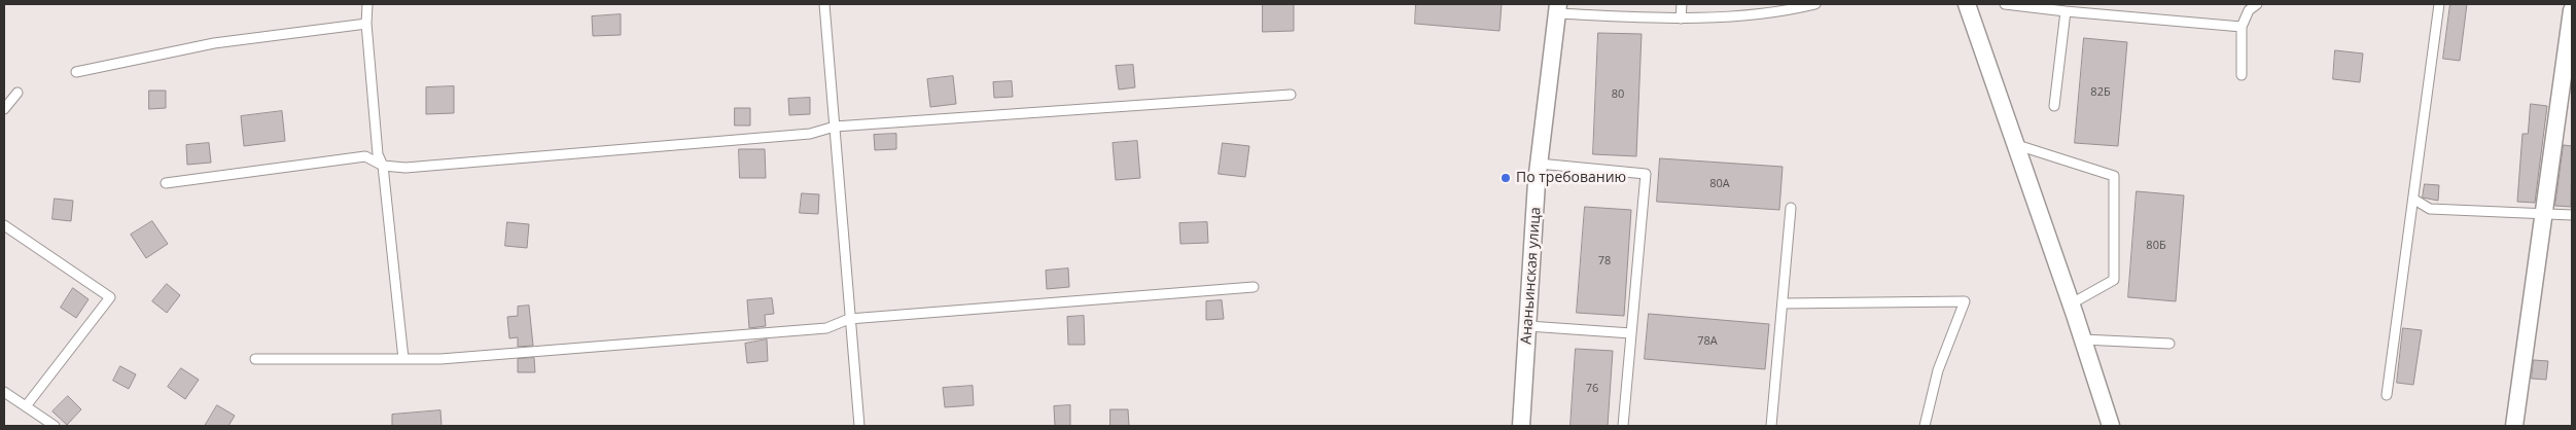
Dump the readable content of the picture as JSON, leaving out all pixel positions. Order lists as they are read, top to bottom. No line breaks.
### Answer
{"streets":{"street":["Ананьинская улица"]},"places":["По требованию"],"house_numbers":["82Б","80","80А","80Б","78","78А","76"]}
